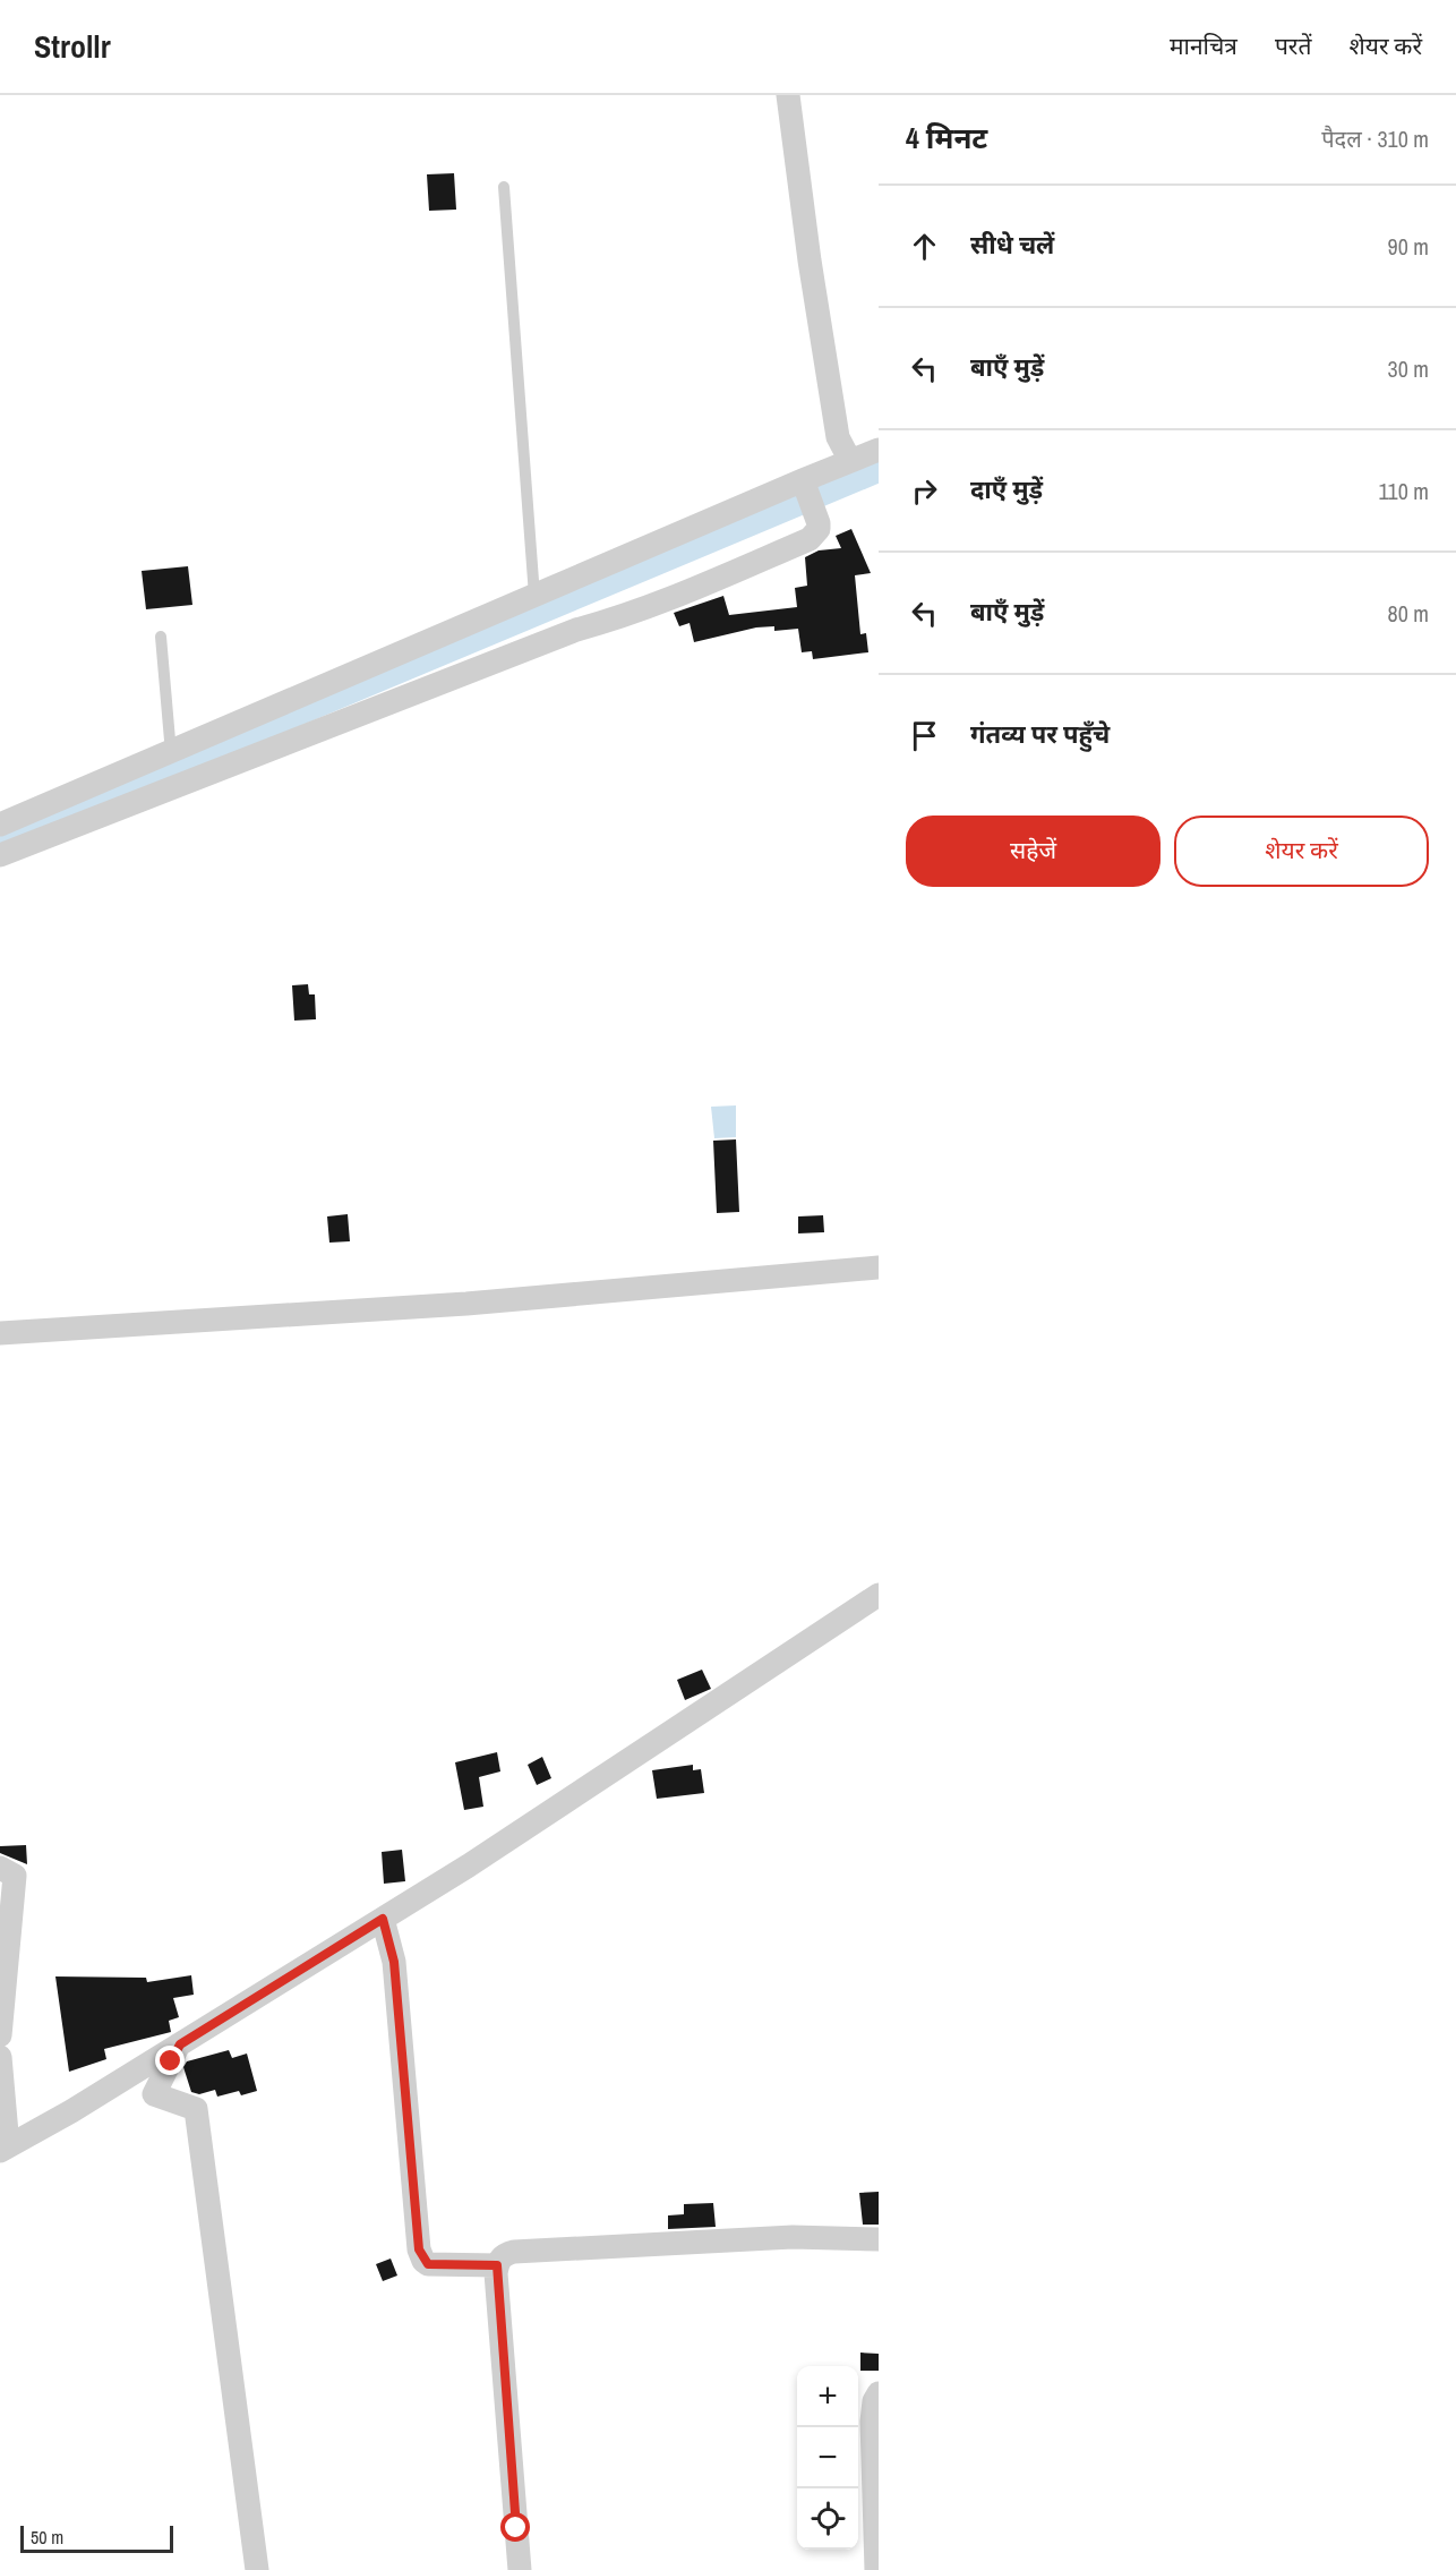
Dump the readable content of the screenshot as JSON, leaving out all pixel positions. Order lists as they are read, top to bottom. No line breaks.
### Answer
{"scale_bar":"50 m","page":{"header":"Strollr","nav":["मानचित्र","परतें","शेयर करें"],"heading":["4 मिनट","पैदल · 310 m"],"list":[["सीधे चलें","90 m"],["बाएँ मुड़ें","30 m"],["दाएँ मुड़ें","110 m"],["बाएँ मुड़ें","80 m"],"गंतव्य पर पहुँचे"],"buttons":["सहेजें","शेयर करें"],"map_buttons":["+","−"],"scale":"50 m"}}
